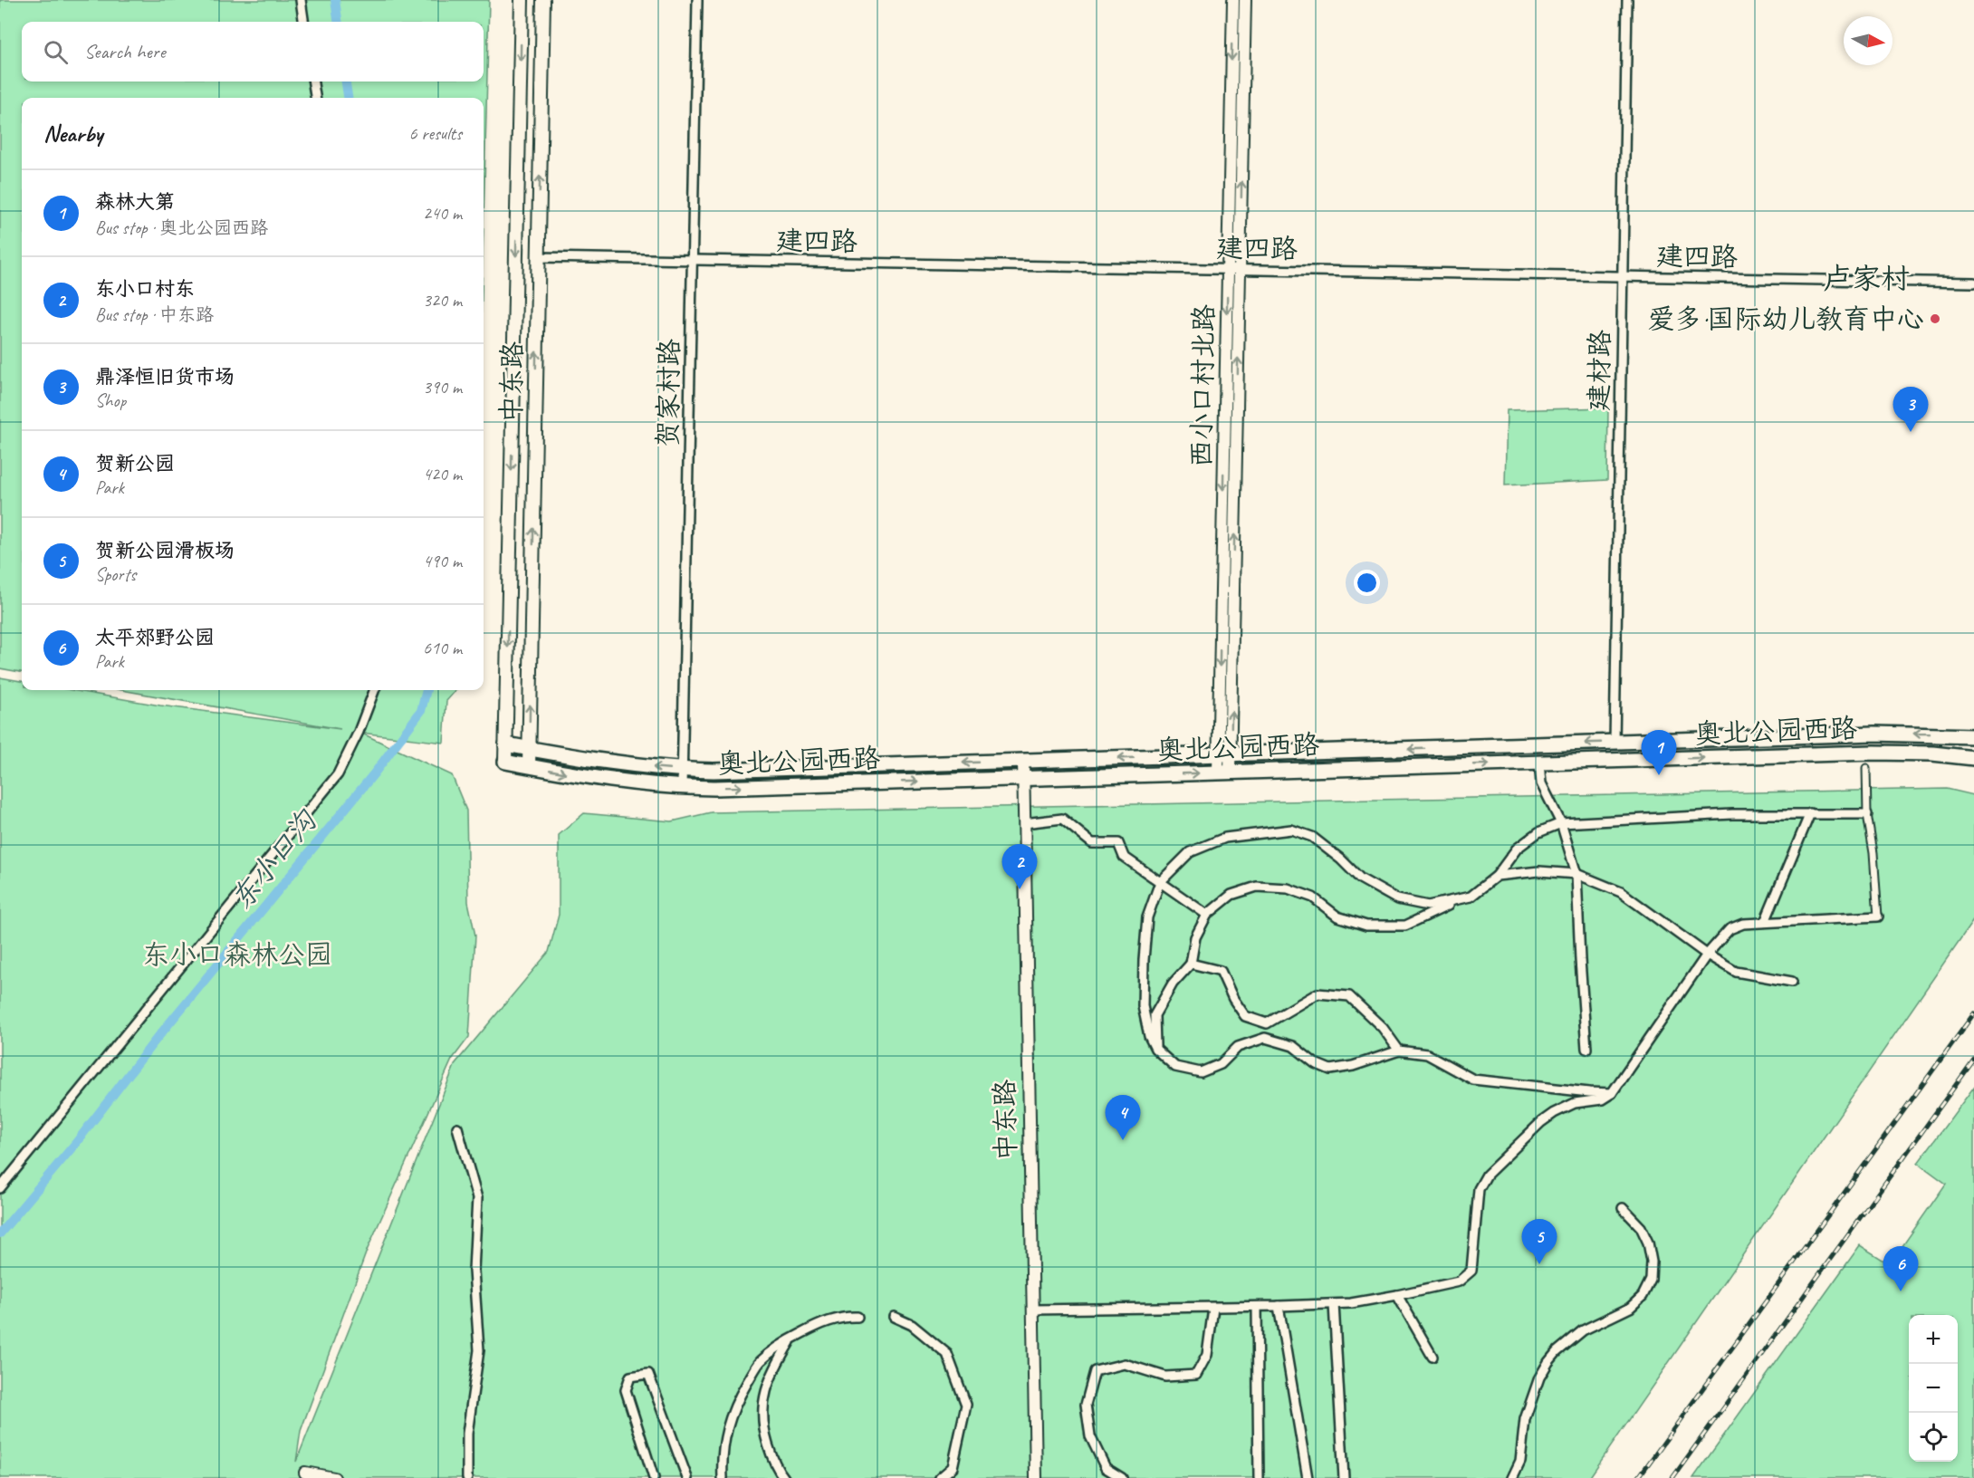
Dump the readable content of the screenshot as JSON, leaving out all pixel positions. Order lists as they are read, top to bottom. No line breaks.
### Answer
{"streets":{"main road":["中东路","奥北公园西路"],"street":["建四路","建材路","西小口村北路","贺家村路"]},"crossings":[["建四路","建材路"],["建四路","中东路"],["建四路","西小口村北路"],["建四路","贺家村路"],["建材路","奥北公园西路"],["中东路","奥北公园西路"],["西小口村北路","奥北公园西路"],["贺家村路","奥北公园西路"]],"districts":["卢家村"],"water":["东小口沟"],"parks":["东小口森林公园"],"places":["爱多·国际幼儿教育中心"],"north":"right","page":{"search":"Search here","heading":["Nearby","6 results"],"list":[{"mark":"1","name":"森林大第","note":"Bus stop · 奥北公园西路","value":"240 m"},{"mark":"2","name":"东小口村东","note":"Bus stop · 中东路","value":"320 m"},{"mark":"3","name":"鼎泽恒旧货市场","note":"Shop","value":"390 m"},{"mark":"4","name":"贺新公园","note":"Park","value":"420 m"},{"mark":"5","name":"贺新公园滑板场","note":"Sports","value":"490 m"},{"mark":"6","name":"太平郊野公园","note":"Park","value":"610 m"}],"pins":["3","1","2","4","5","6"],"map_buttons":["+","−"]}}
